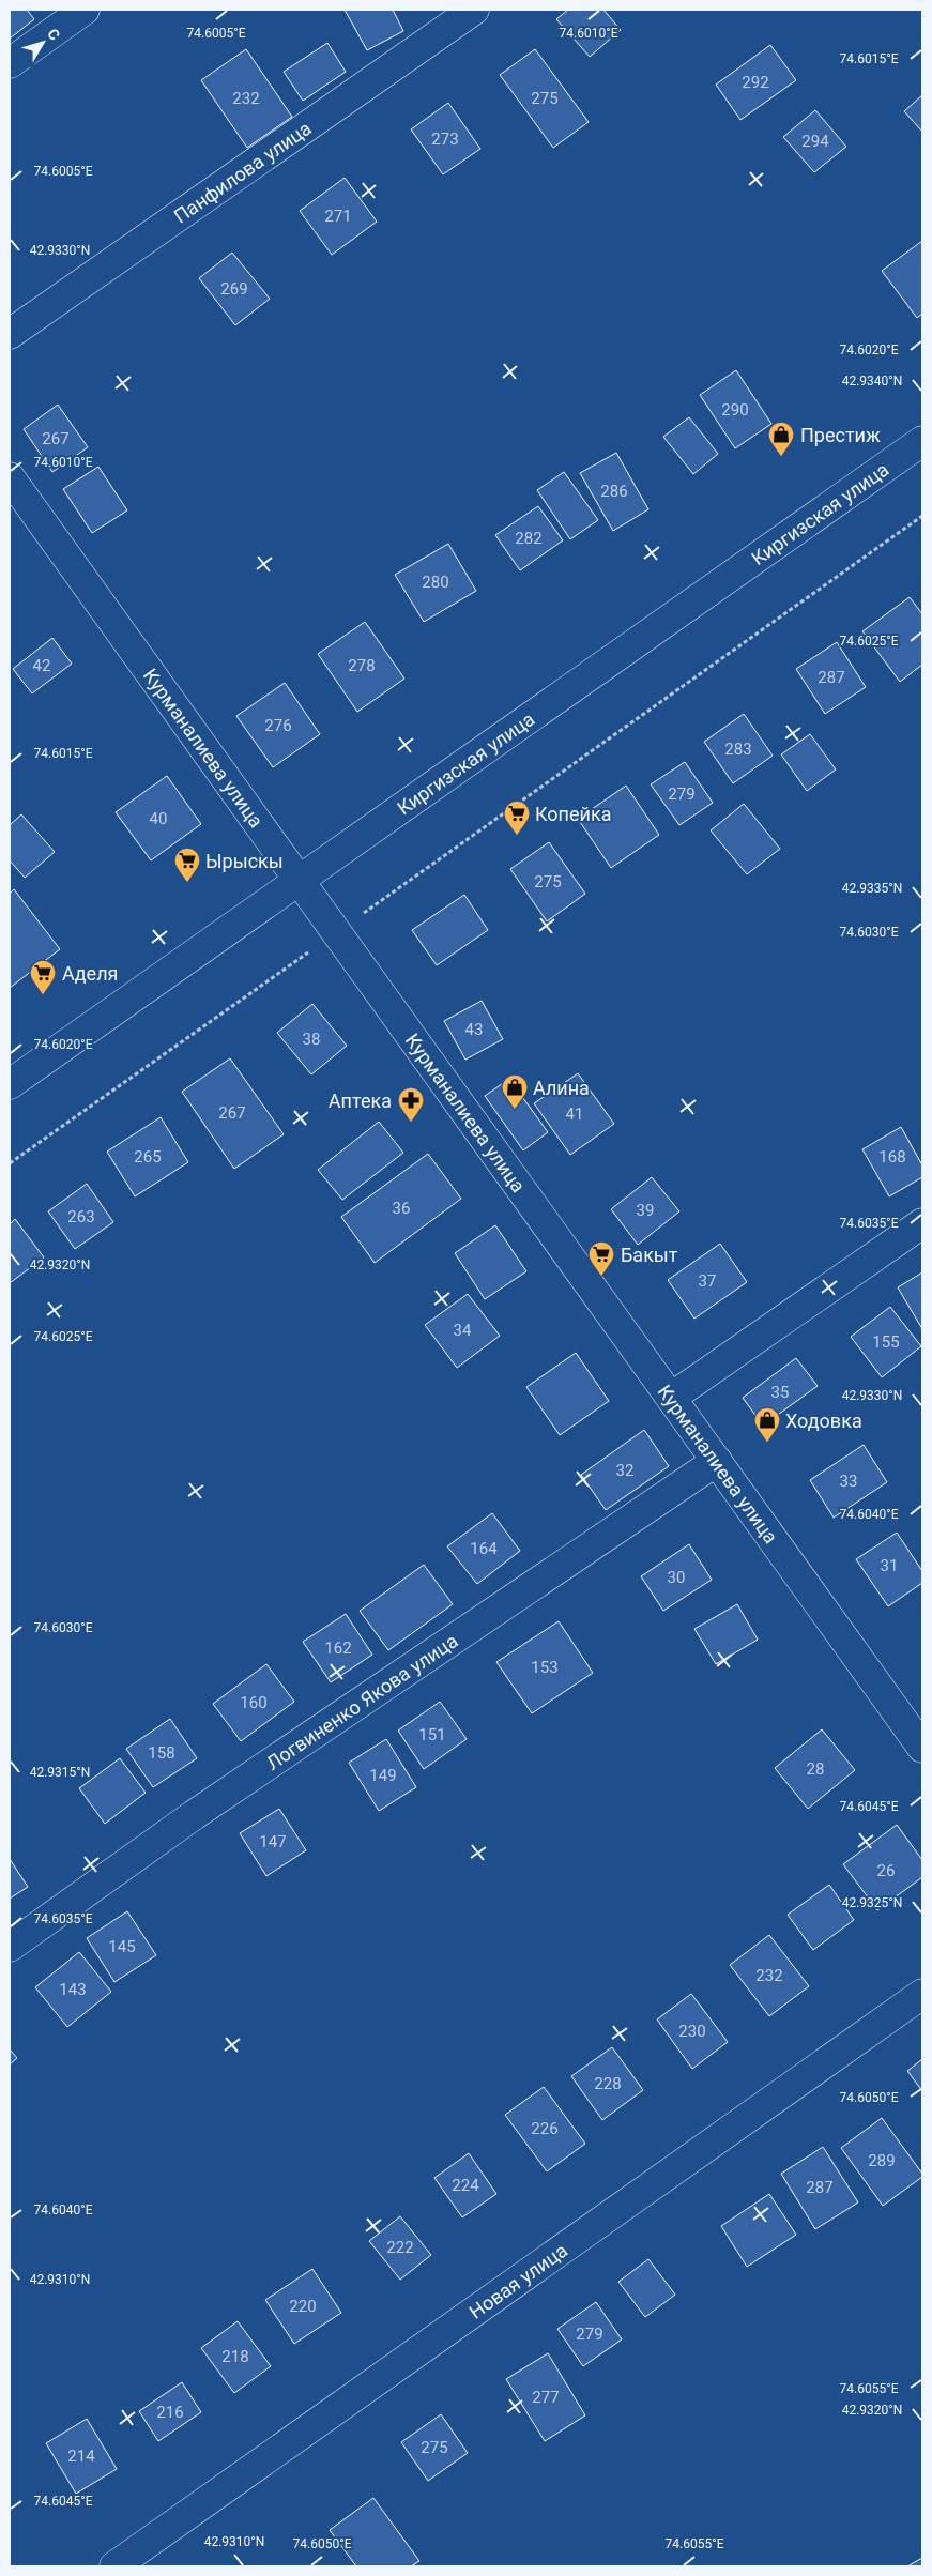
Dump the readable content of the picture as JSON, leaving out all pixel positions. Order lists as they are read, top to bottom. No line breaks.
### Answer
{"streets":{"street":["Панфилова улица","Киргизская улица","Курманалиева улица","Логвиненко Якова улица","Новая улица"]},"crossings":[["Киргизская улица","Курманалиева улица"],["Курманалиева улица","Логвиненко Якова улица"]],"places":{"shop":["Престиж","Алина","Ходовка"],"supermarket":["Копейка","Ырыскы","Аделя","Бакыт"],"pharmacy":["Аптека"]},"house_numbers":["292","232","275","273","294","271","269","290","267","286","282","280","42","278","287","276","283","279","40","275","43","38","267","41","265","168","36","39","263","37","34","155","35","32","33","164","31","30","162","153","160","151","158","28","149","147","26","145","232","143","230","228","226","289","224","287","222","220","279","218","277","216","275","214"],"north":"top right","coordinates":["74.6005°E","74.6010°E","74.6015°E","42.9330°N","74.6020°E","42.9340°N","74.6025°E","42.9335°N","74.6030°E","74.6035°E","42.9320°N","74.6040°E","42.9315°N","74.6045°E","42.9325°N","74.6050°E","42.9310°N","74.6055°E"]}
